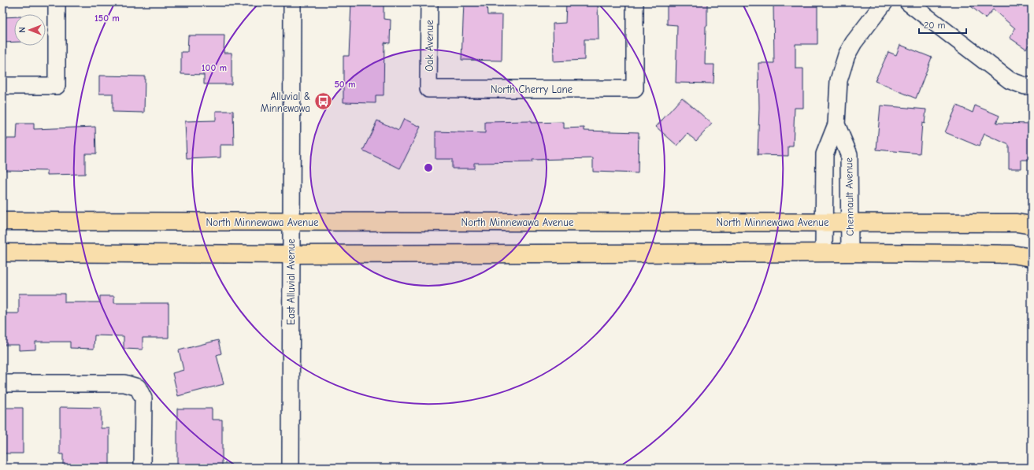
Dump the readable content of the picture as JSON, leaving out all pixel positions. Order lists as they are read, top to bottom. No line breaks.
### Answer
{"streets":{"main road":["North Minnewawa Avenue"],"street":["Oak Avenue","North Cherry Lane","Chennault Avenue","East Alluvial Avenue"]},"crossings":[["Oak Avenue","North Cherry Lane"],["Chennault Avenue","North Minnewawa Avenue"],["North Minnewawa Avenue","East Alluvial Avenue"]],"places":{"bus stop":["Alluvial & Minnewawa"]},"scale_bar":"20 m","north":"left","rings":["150 m","100 m","50 m"]}
